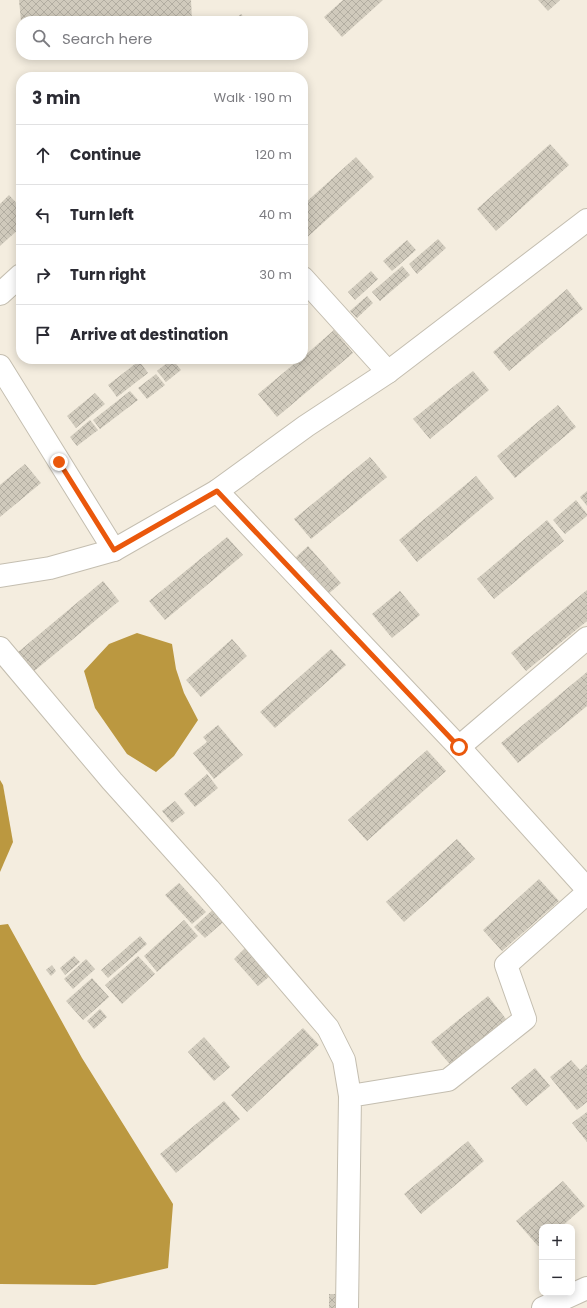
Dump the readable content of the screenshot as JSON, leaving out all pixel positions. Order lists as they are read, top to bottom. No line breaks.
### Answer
{"page":{"search":"Search here","heading":["3 min","Walk · 190 m"],"list":[["Continue","120 m"],["Turn left","40 m"],["Turn right","30 m"],"Arrive at destination"],"map_buttons":["+","−"]}}
